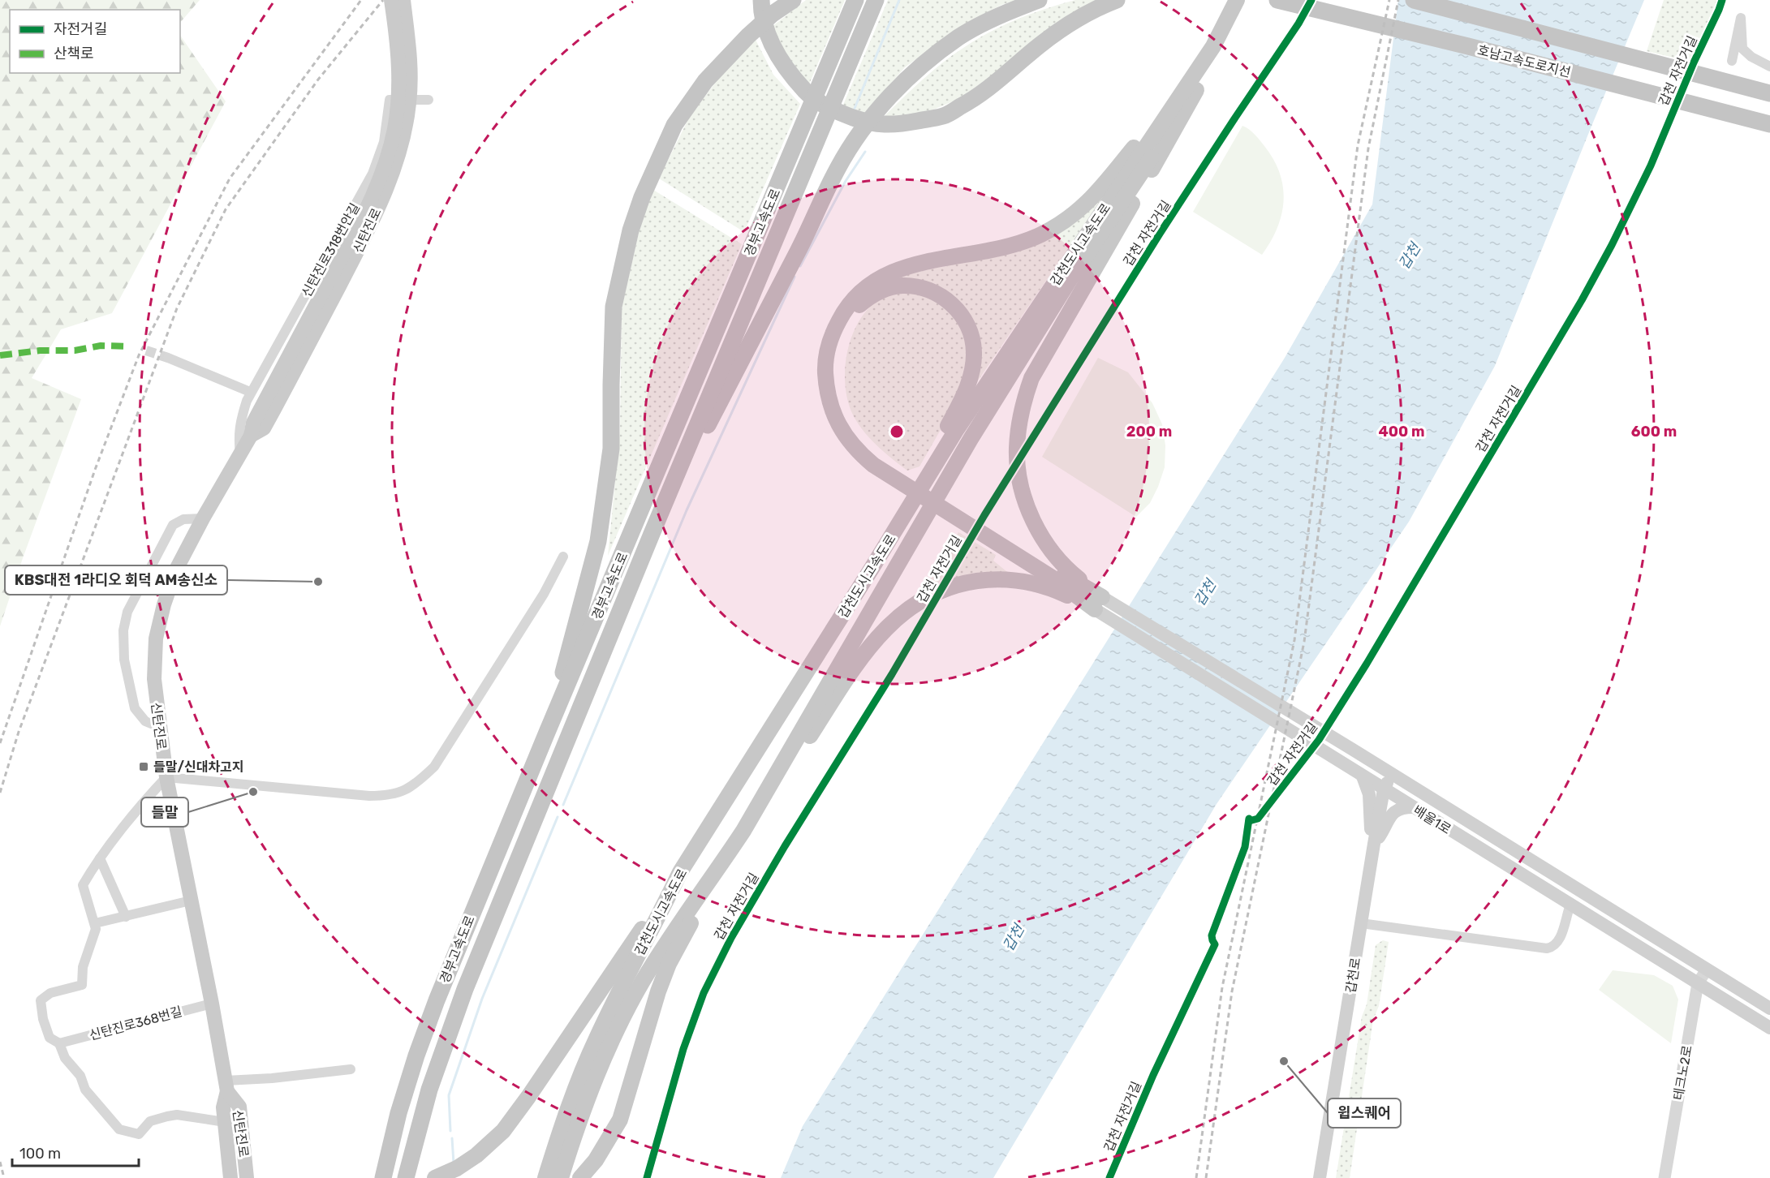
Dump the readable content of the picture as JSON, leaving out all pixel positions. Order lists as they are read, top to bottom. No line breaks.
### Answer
{"streets":{"highway":["호남고속도로지선","경부고속도로","갑천도시고속도로"],"main road":["신탄진로","배울1로","갑천로"],"street":["신탄진로318번안길","신탄진로368번길","테크노2로"],"cycle path":["갑천 자전거길"]},"crossings":[["신탄진로","신탄진로318번안길"],["신탄진로","신탄진로368번길"],["배울1로","갑천로"],["배울1로","테크노2로"]],"water":["갑천"],"places":{"other":["KBS대전 1라디오 회덕 AM송신소","들말","윕스퀘어"],"transit":["들말/신대차고지"]},"legend":["자전거길","산책로"],"scale_bar":"100 m","rings":["200 m","400 m","600 m"]}
